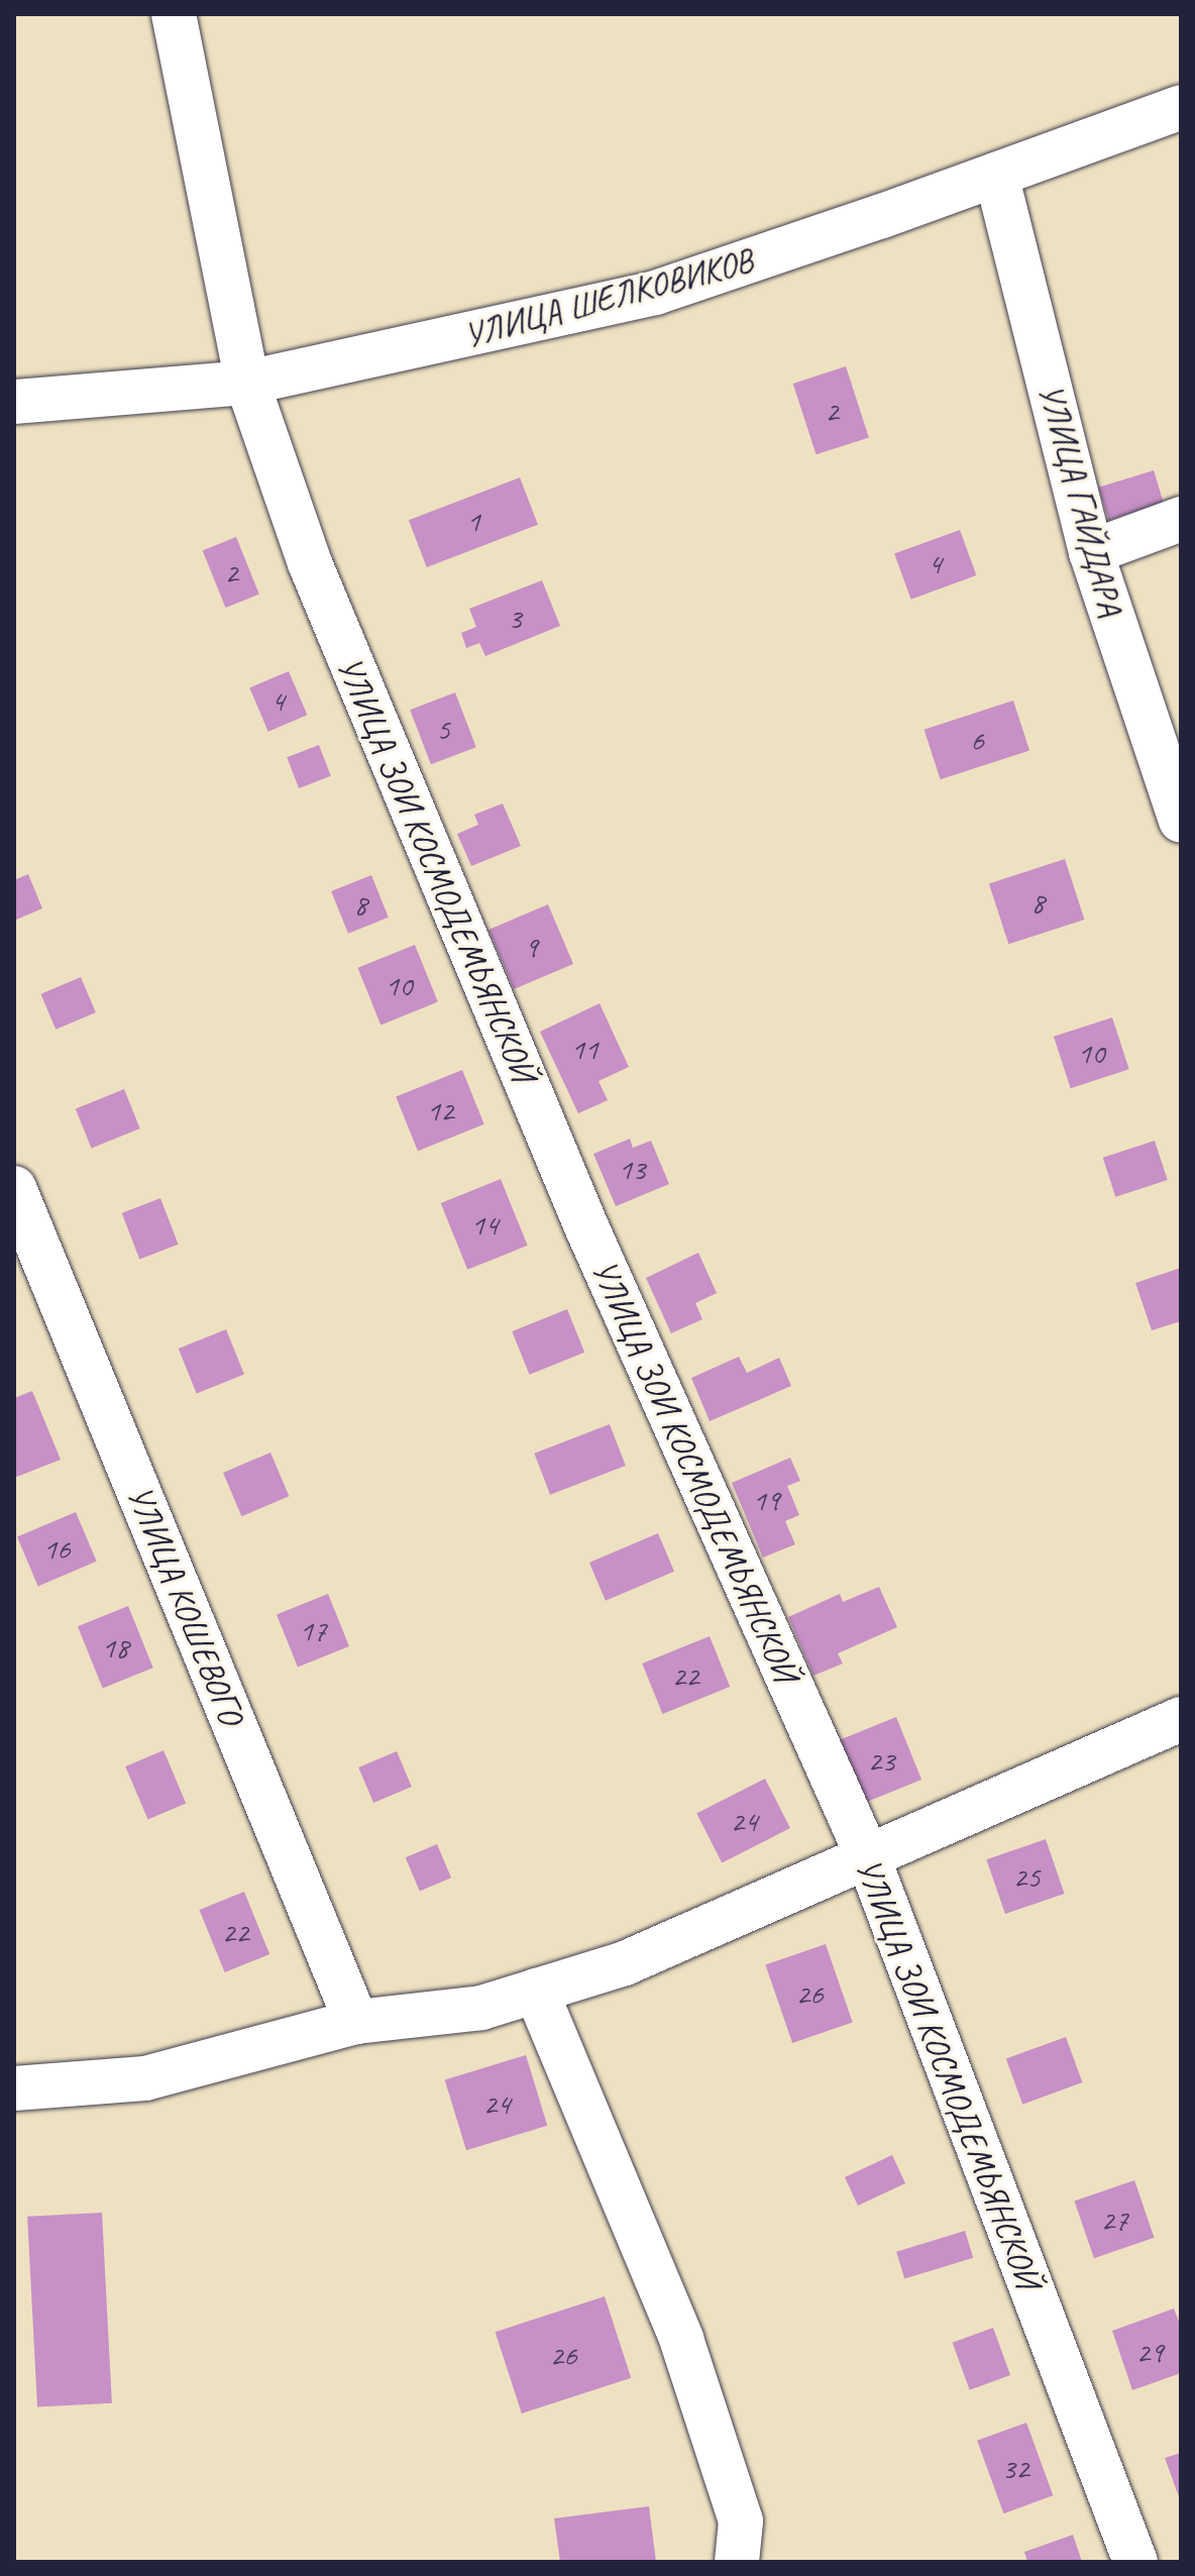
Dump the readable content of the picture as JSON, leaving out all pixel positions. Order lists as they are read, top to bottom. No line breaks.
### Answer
{"streets":{"street":["УЛИЦА ШЕЛКОВИКОВ","УЛИЦА ГАЙДАРА","УЛИЦА ЗОИ КОСМОДЕМЬЯНСКОЙ","УЛИЦА КОШЕВОГО"]},"crossings":[["УЛИЦА ШЕЛКОВИКОВ","УЛИЦА ГАЙДАРА"],["УЛИЦА ШЕЛКОВИКОВ","УЛИЦА ЗОИ КОСМОДЕМЬЯНСКОЙ"]],"house_numbers":["2","1","4","2","3","4","5","6","8","8","9","10","11","10","12","13","14","19","16","17","18","22","23","24","25","22","26","24","27","29","26","32"]}
